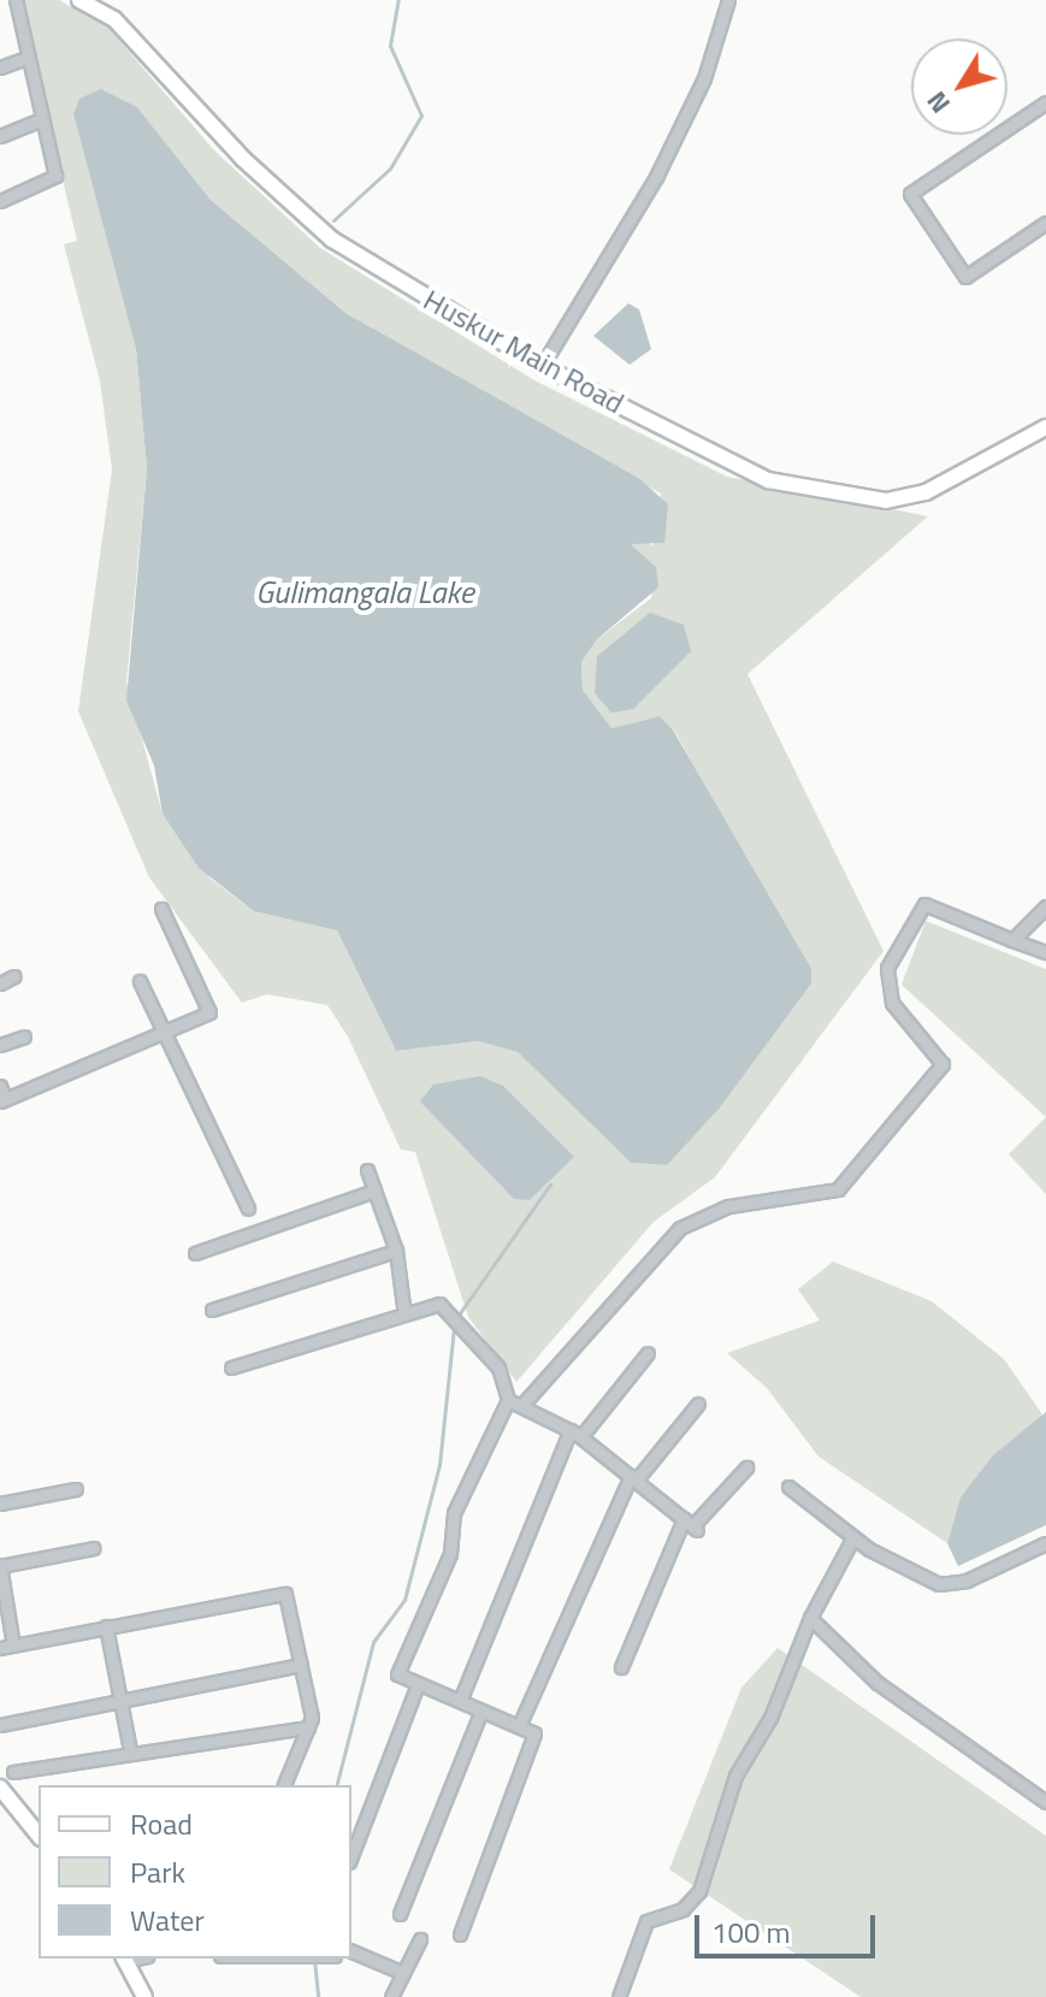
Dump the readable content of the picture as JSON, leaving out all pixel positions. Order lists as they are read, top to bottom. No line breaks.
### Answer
{"streets":{"main road":["Huskur Main Road"]},"water":["Gulimangala Lake"],"legend":["Road","Park","Water"],"scale_bar":"100 m","north":"bottom left"}
